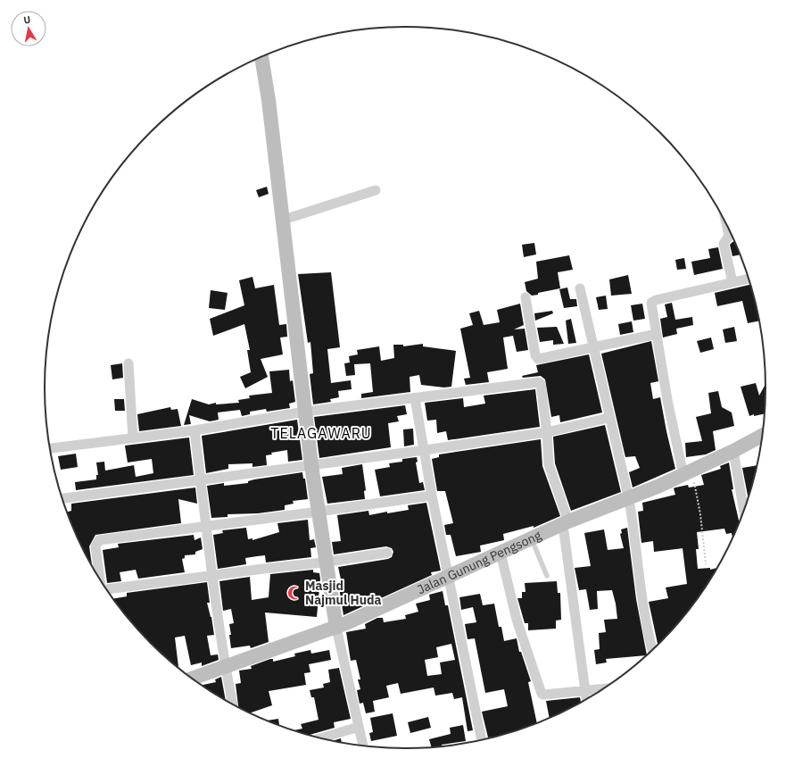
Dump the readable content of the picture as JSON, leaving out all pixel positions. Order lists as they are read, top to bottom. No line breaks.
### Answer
{"streets":{"street":["Jalan Gunung Pengsong"]},"districts":["TELAGAWARU"],"places":{"mosque":["Masjid Najmul Huda"]},"north":"top"}
